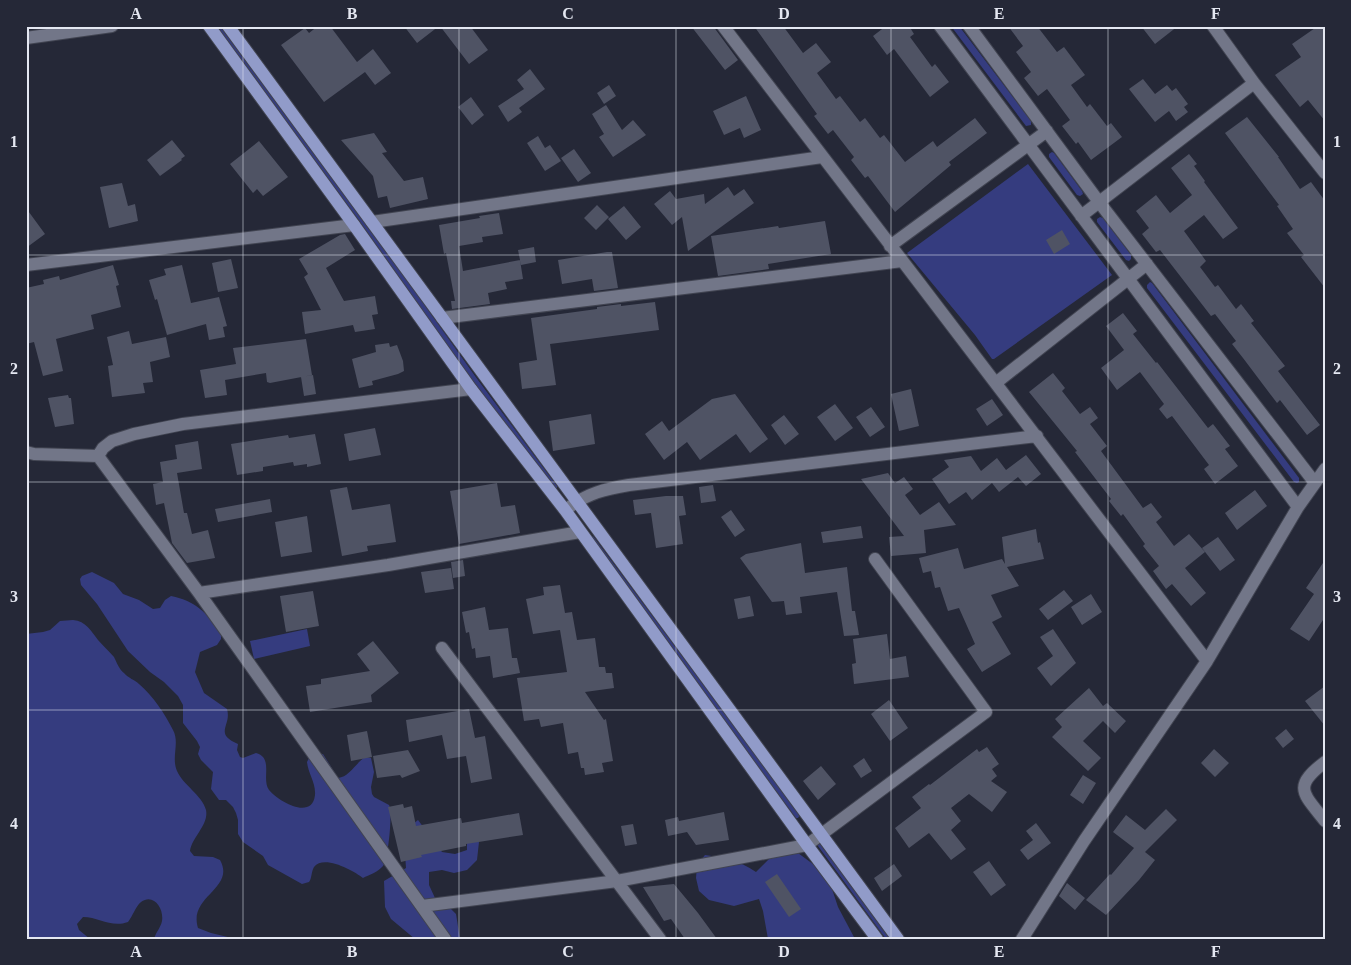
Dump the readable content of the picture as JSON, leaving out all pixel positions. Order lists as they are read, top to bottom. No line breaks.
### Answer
{"grid":{"columns":["A","B","C","D","E","F"],"rows":["1","2","3","4"]}}
